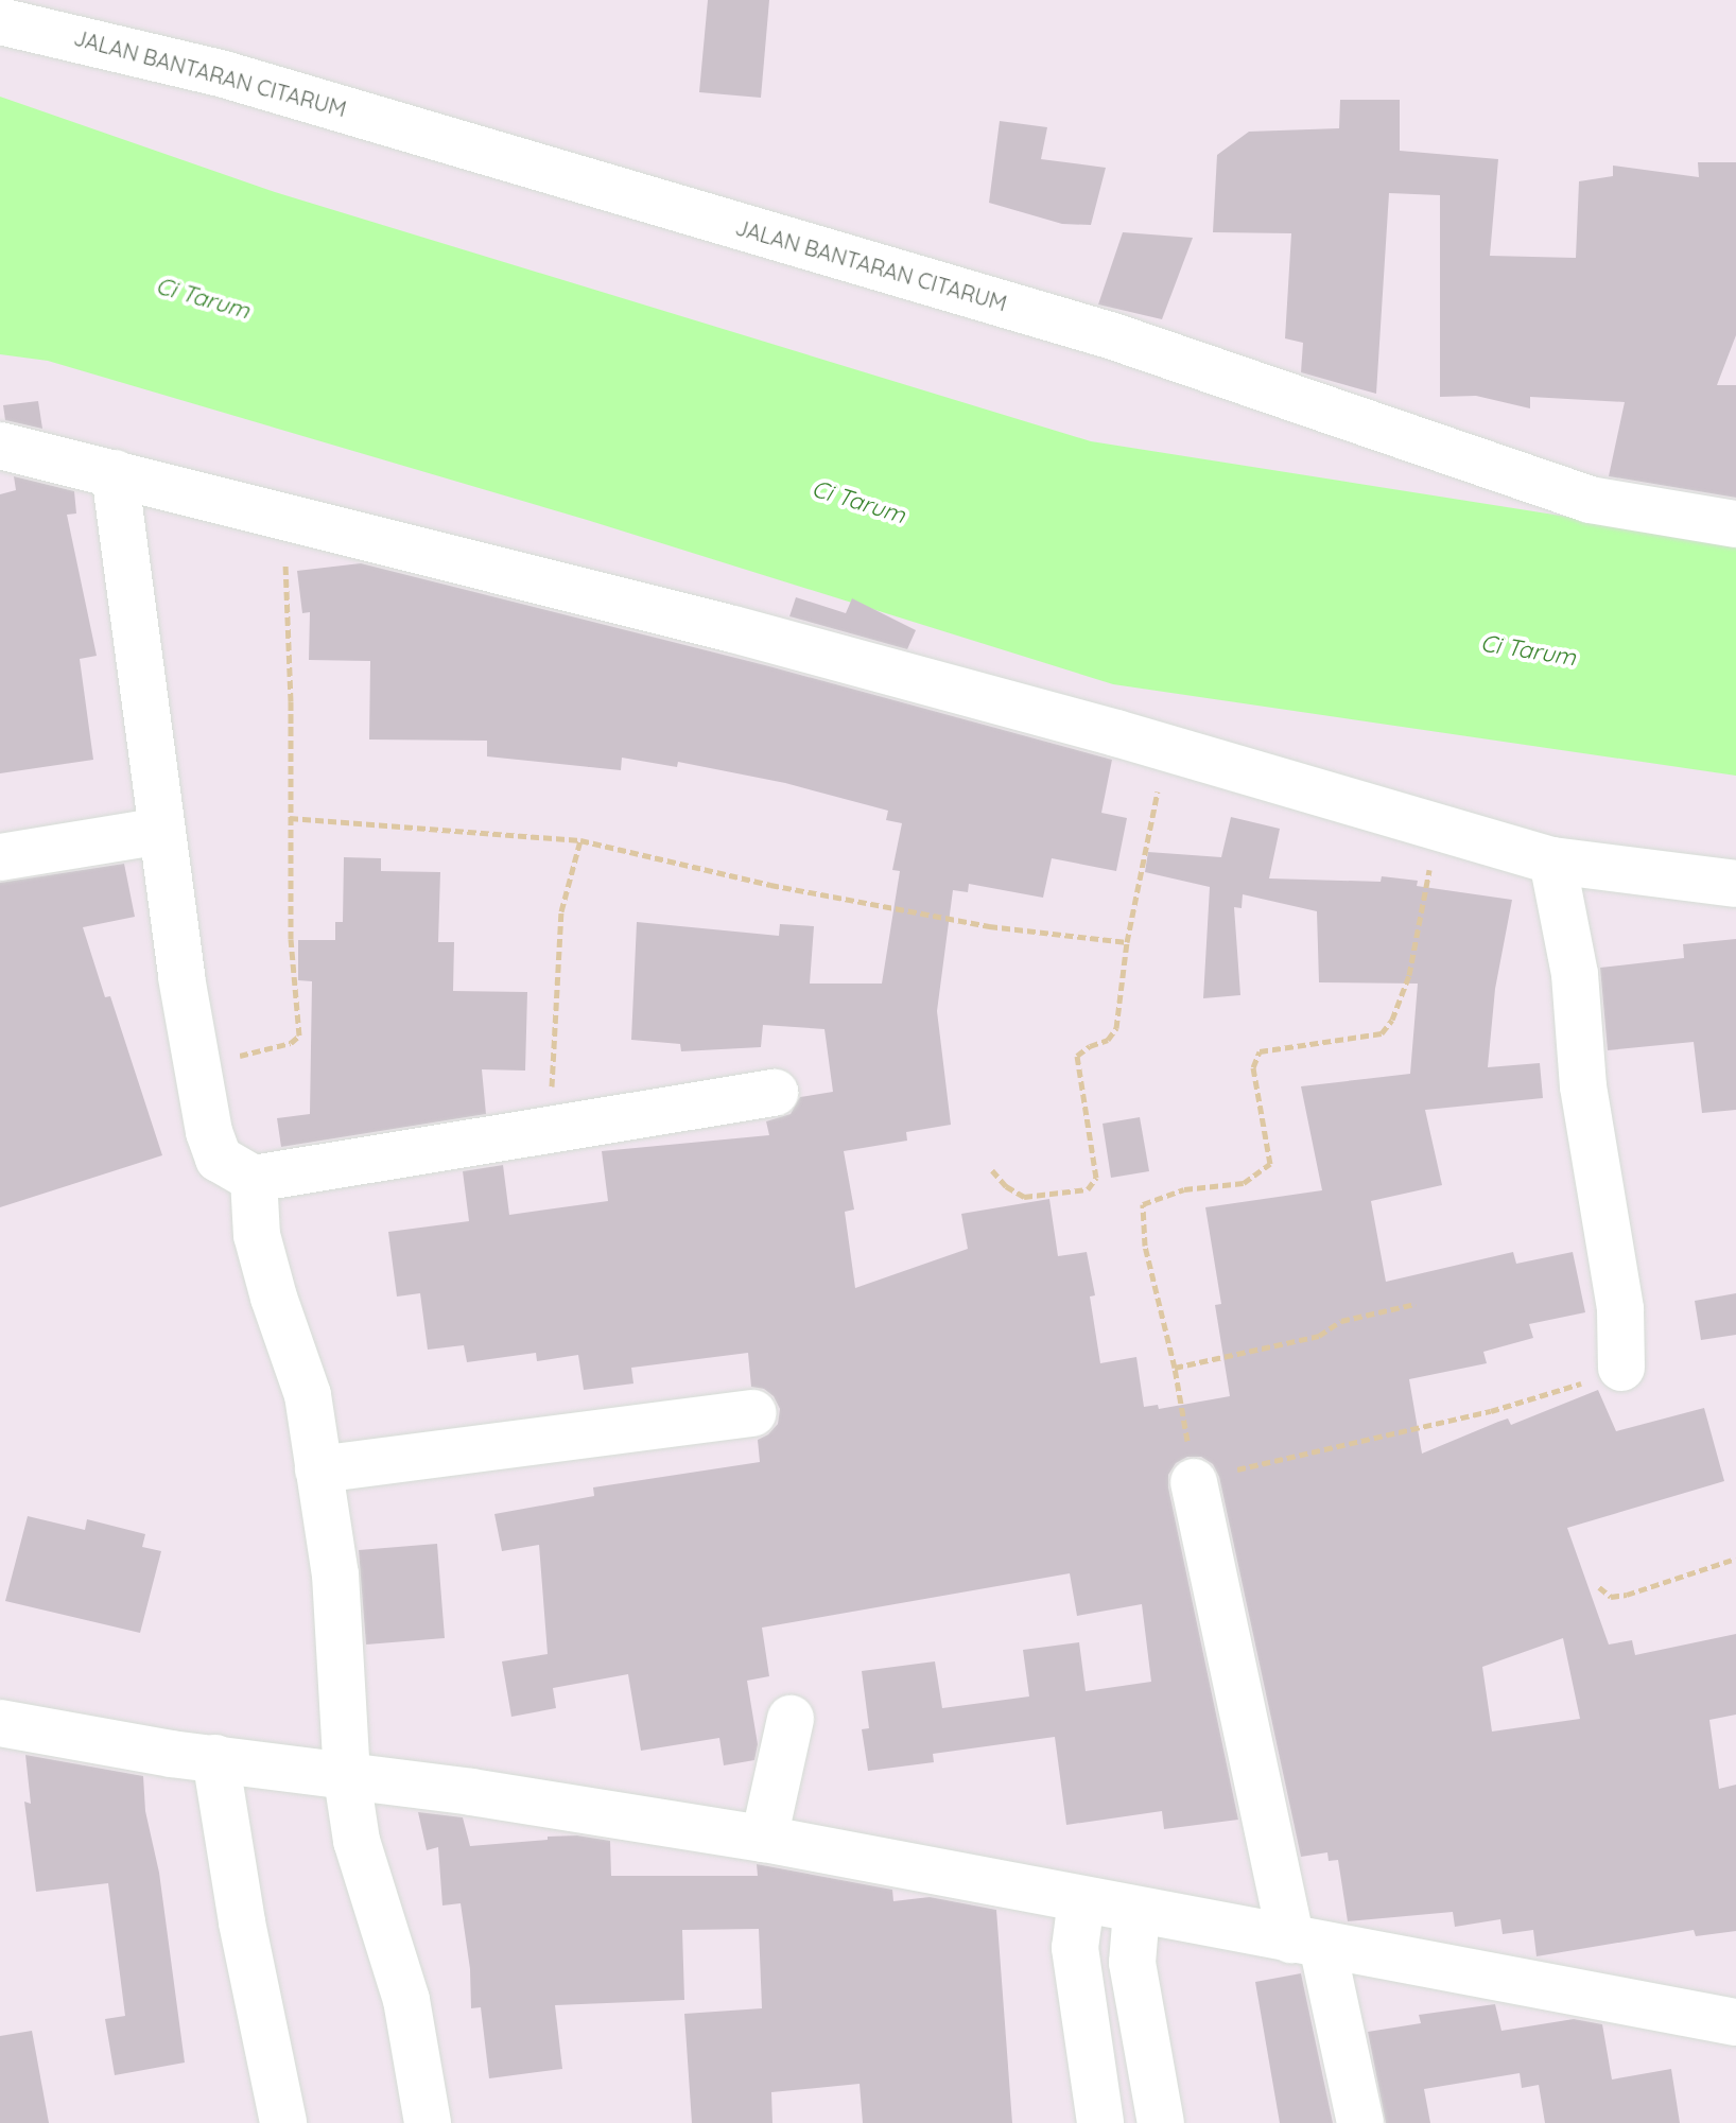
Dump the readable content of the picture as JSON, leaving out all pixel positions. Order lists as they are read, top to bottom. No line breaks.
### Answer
{"streets":{"street":["JALAN BANTARAN CITARUM"]},"water":["Ci Tarum"]}
